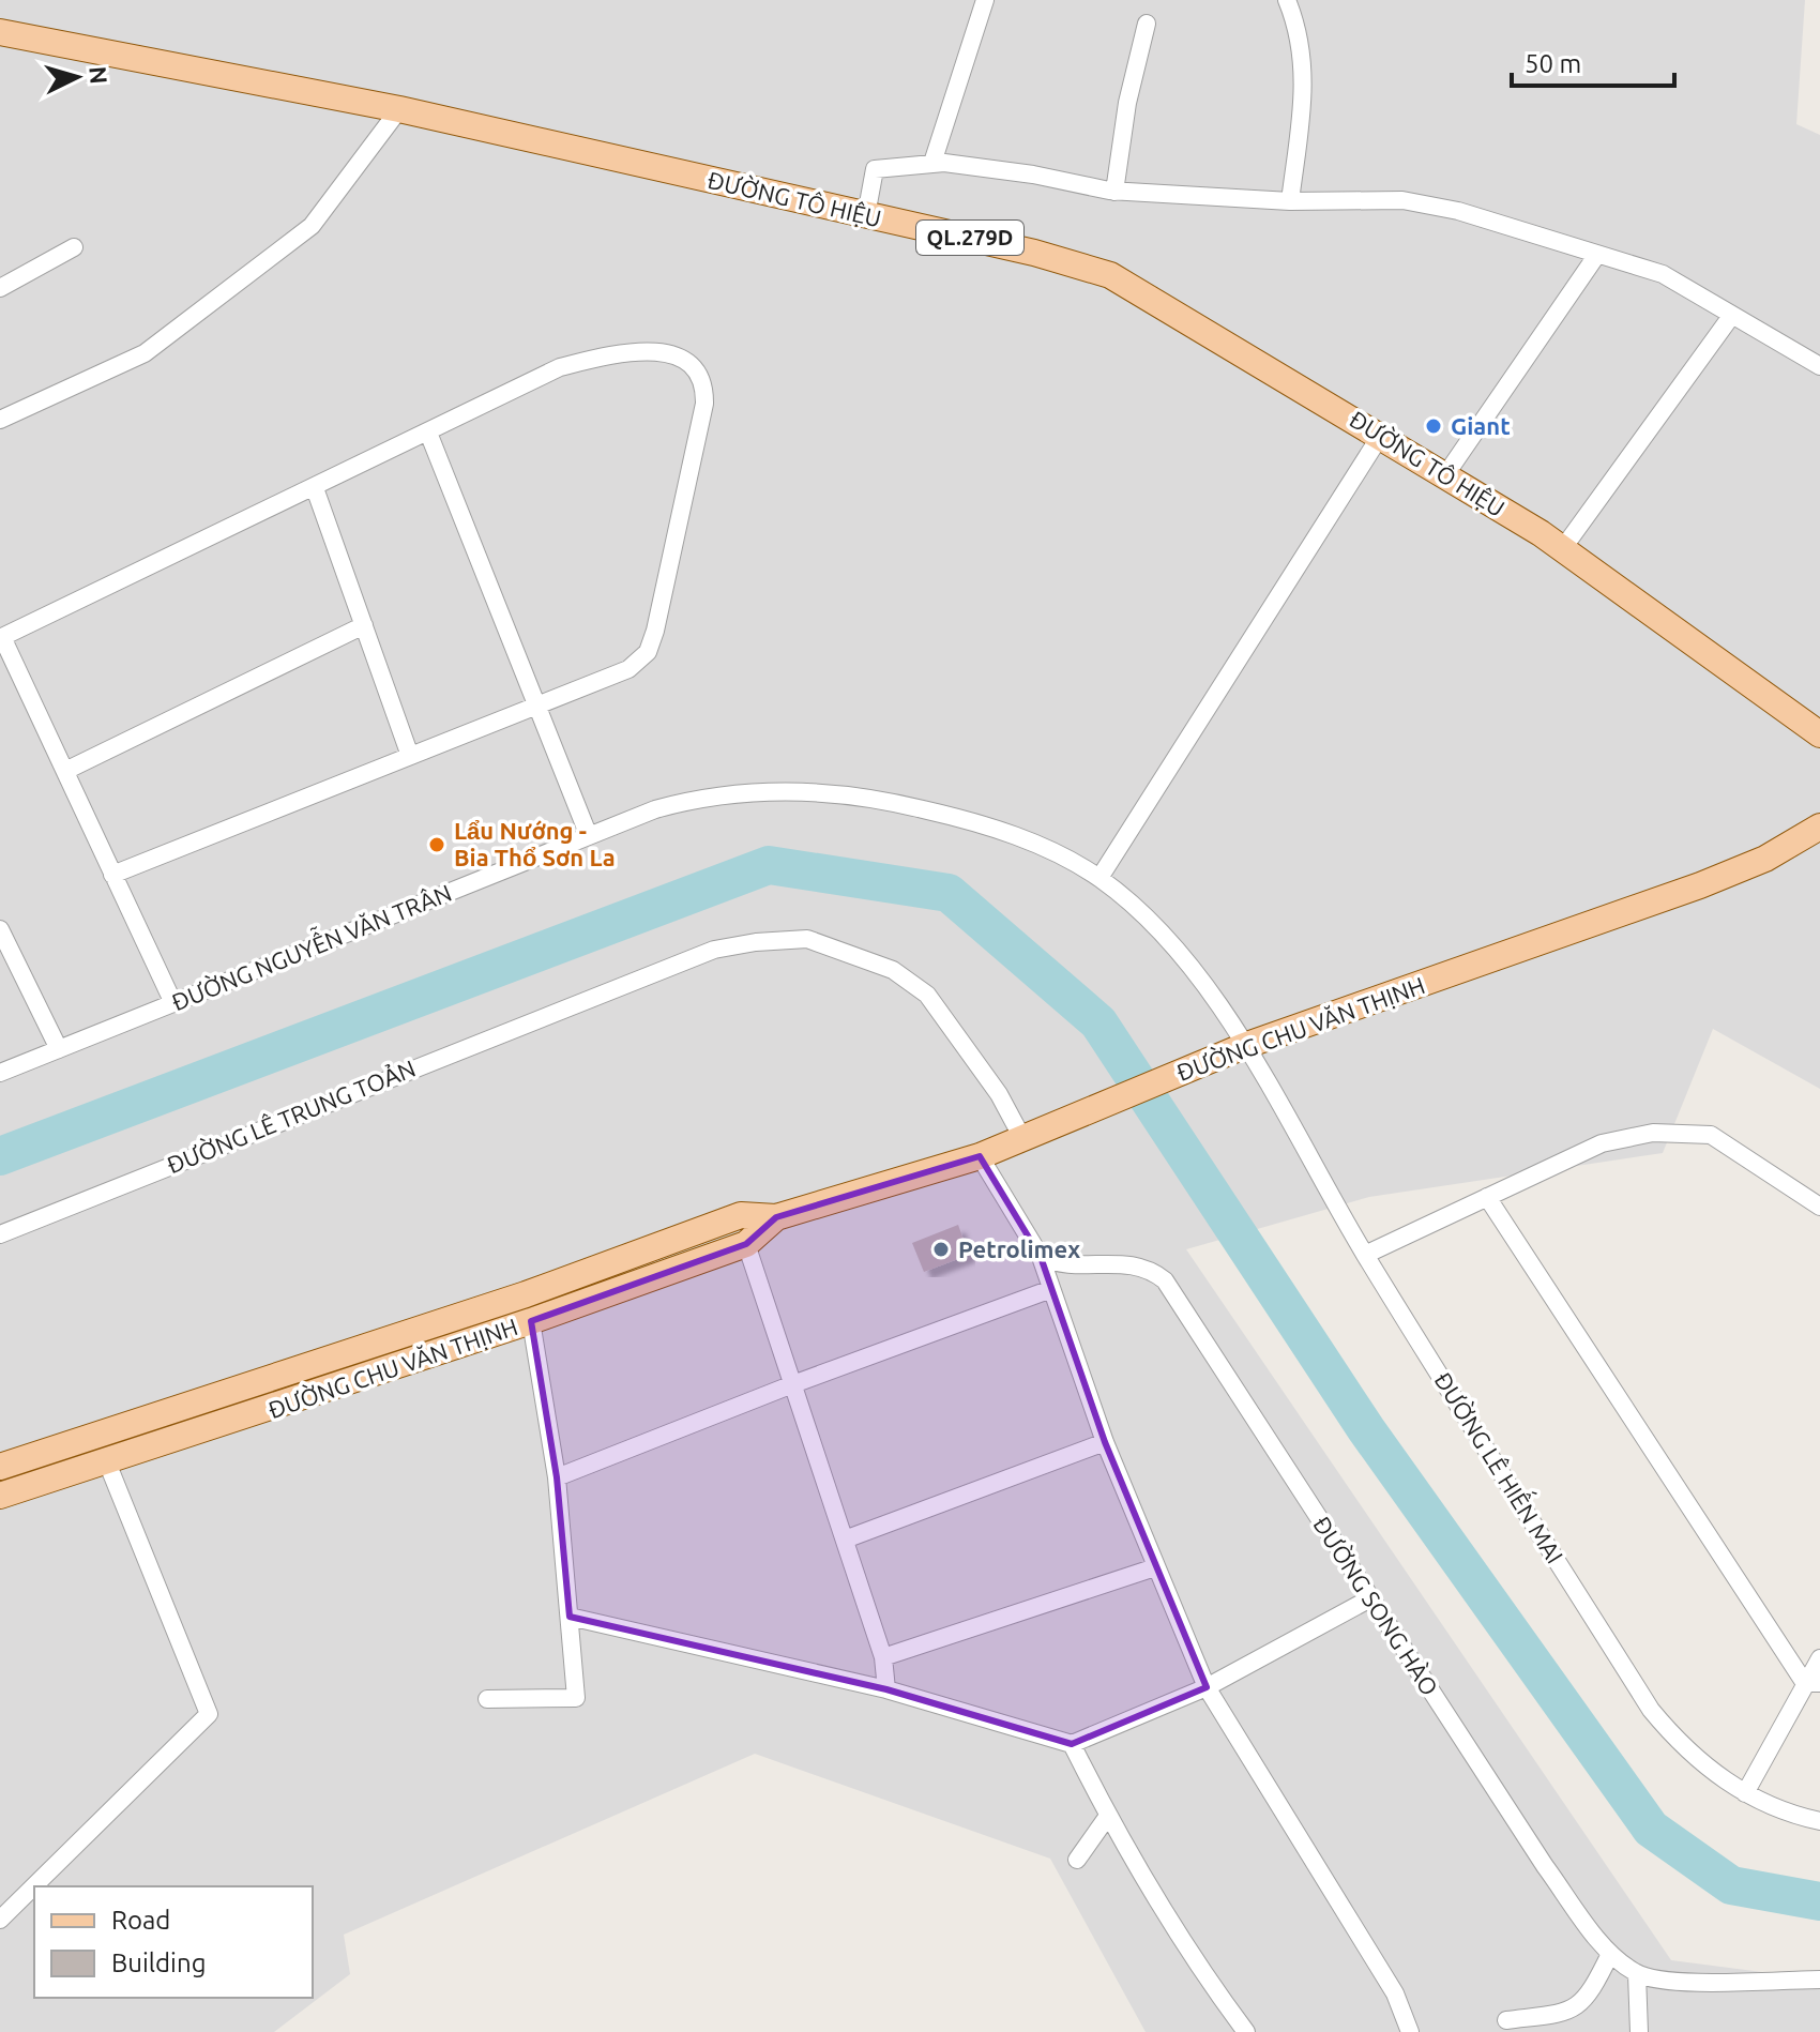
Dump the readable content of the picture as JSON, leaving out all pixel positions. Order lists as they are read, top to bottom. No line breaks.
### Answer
{"streets":{"main road":["ĐƯỜNG TÔ HIỆU","QL.279D","ĐƯỜNG CHU VĂN THỊNH"],"street":["ĐƯỜNG NGUYỄN VĂN TRÂN","ĐƯỜNG LÊ TRUNG TOẢN","ĐƯỜNG LÊ HIẾN MAI","ĐƯỜNG SONG HÀO"]},"crossings":[["ĐƯỜNG NGUYỄN VĂN TRÂN","ĐƯỜNG CHU VĂN THỊNH"],["ĐƯỜNG NGUYỄN VĂN TRÂN","ĐƯỜNG LÊ HIẾN MAI"],["ĐƯỜNG CHU VĂN THỊNH","ĐƯỜNG LÊ TRUNG TOẢN"],["ĐƯỜNG CHU VĂN THỊNH","ĐƯỜNG LÊ HIẾN MAI"]],"places":["Giant","Lẩu Nướng - Bia Thổ Sơn La","Petrolimex"],"legend":["Road","Building"],"scale_bar":"50 m","north":"right"}
